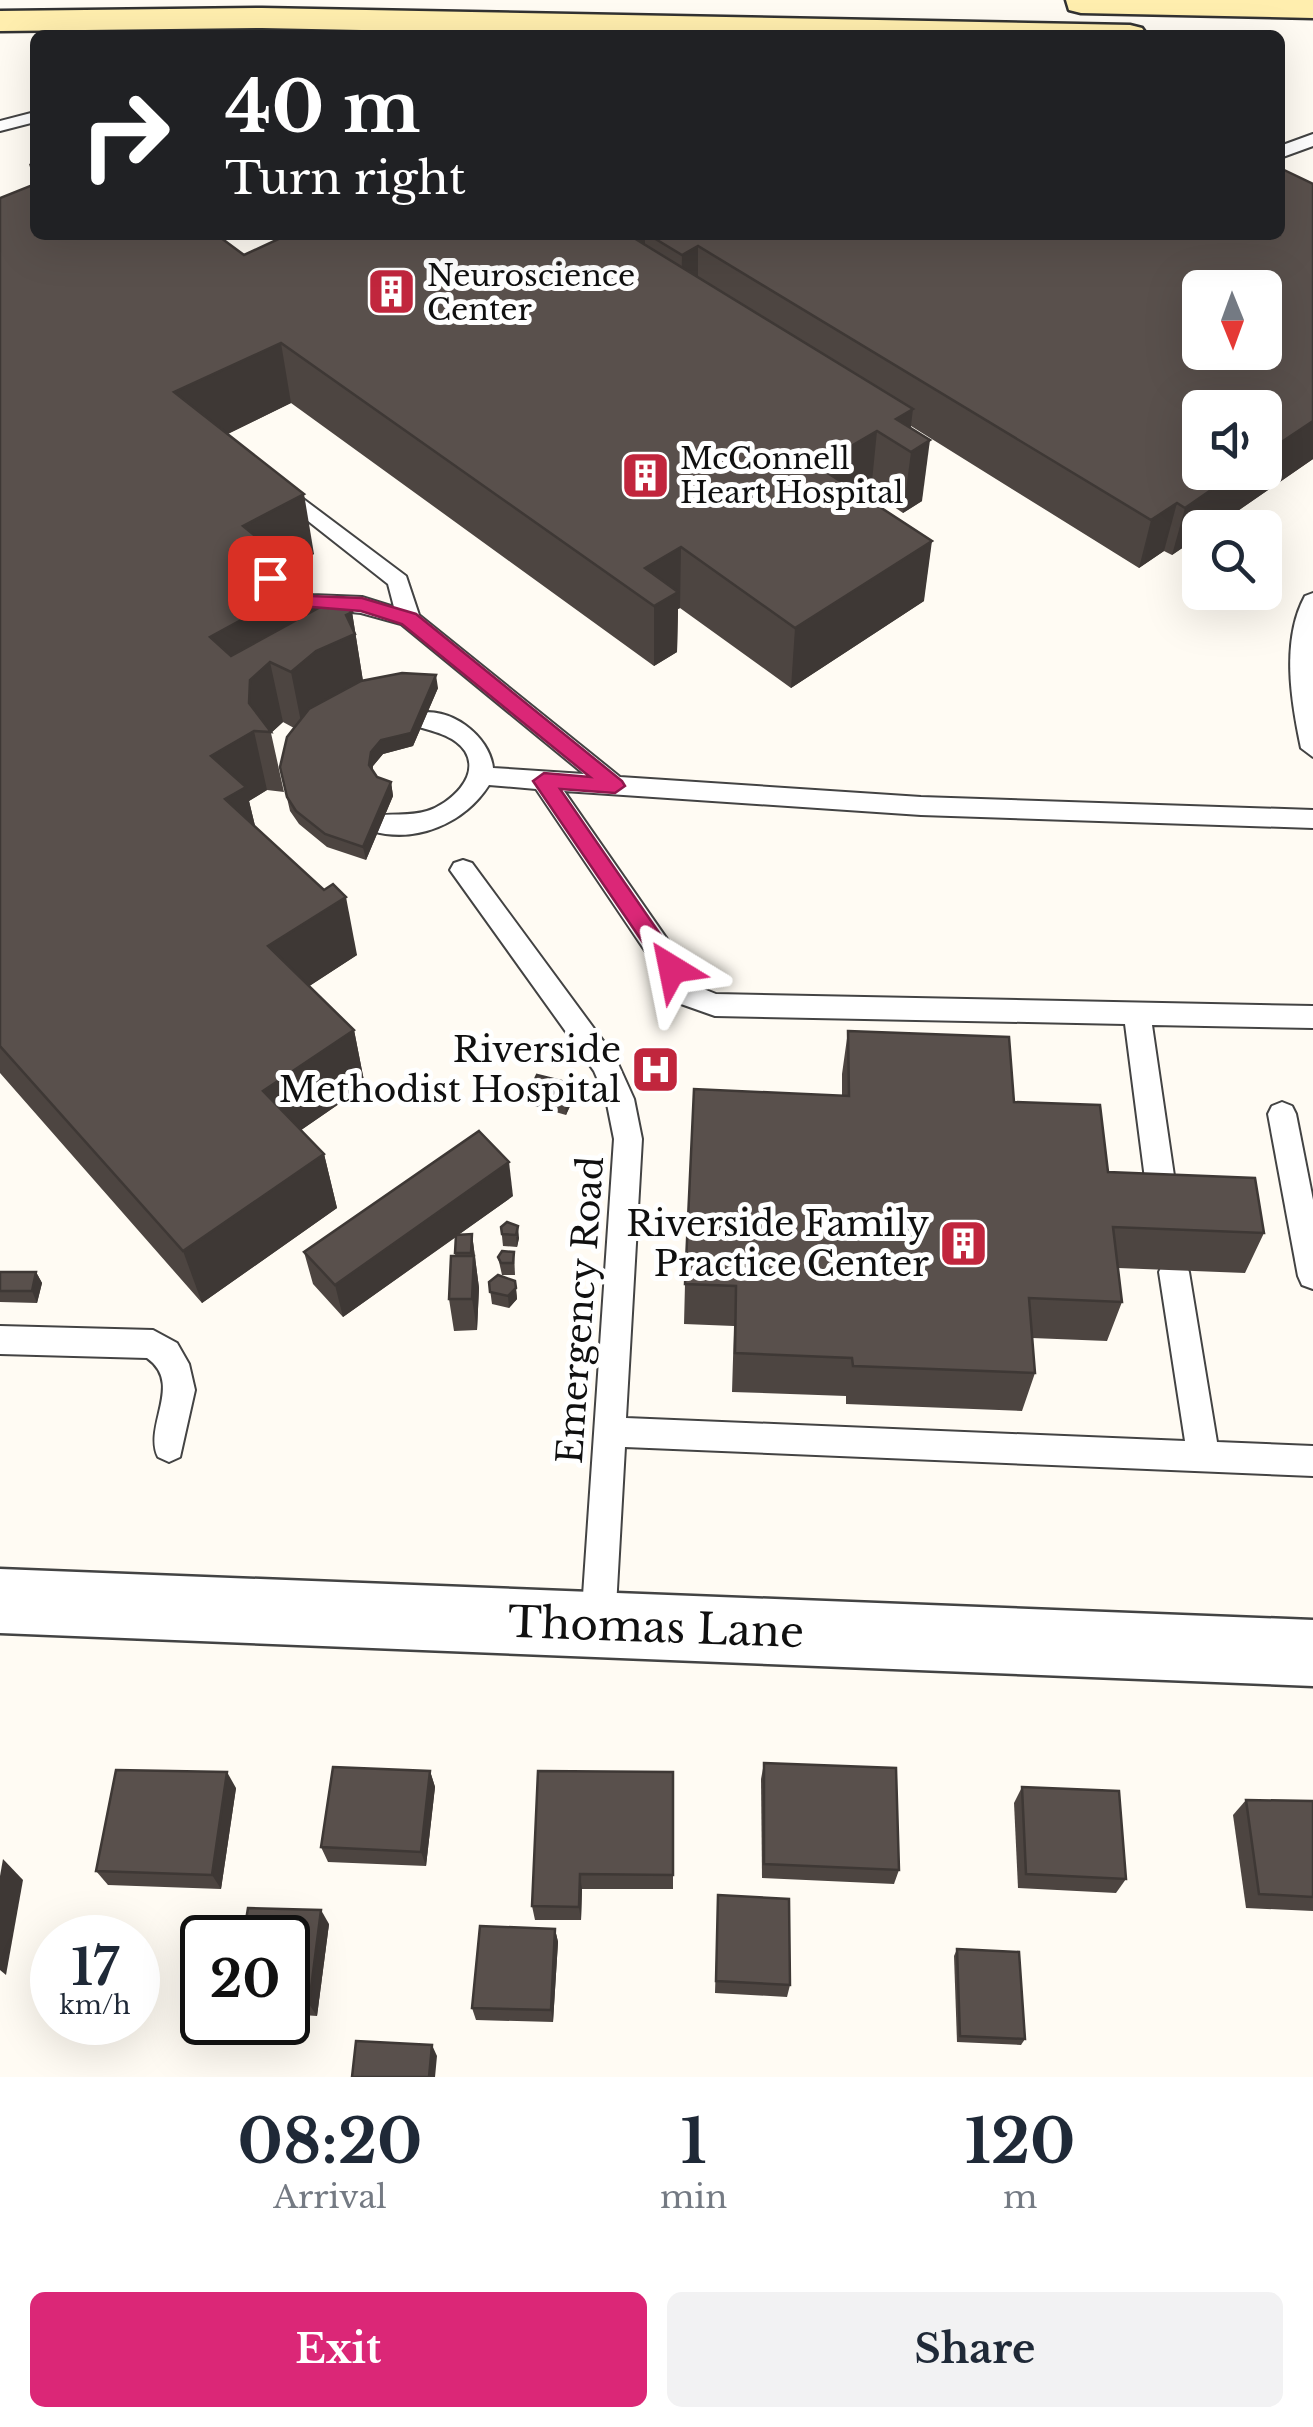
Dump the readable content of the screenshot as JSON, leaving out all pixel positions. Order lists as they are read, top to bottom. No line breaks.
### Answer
{"streets":{"street":["Thomas Lane"],"lane":["Emergency Road"]},"crossings":[["Emergency Road","Thomas Lane"]],"places":{"building":["Neuroscience Center","McConnell Heart Hospital","Riverside Family Practice Center"],"hospital":["Riverside Methodist Hospital"]},"north":"bottom","page":{"turn":["40 m","Turn right"],"speed":"17 km/h","limit":"20","eta":["08:20","Arrival","1","min","120","m"],"buttons":["Exit","Share"]}}
